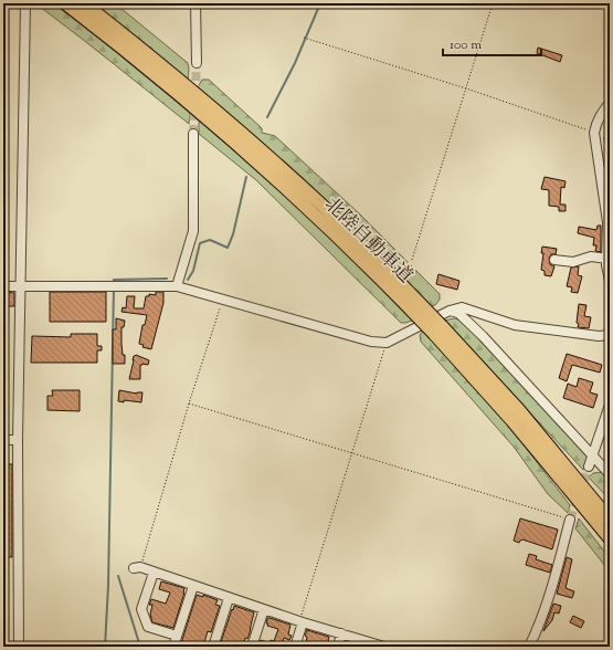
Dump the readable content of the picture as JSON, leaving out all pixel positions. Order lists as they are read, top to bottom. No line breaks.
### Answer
{"streets":{"highway":["北陸自動車道"]},"scale_bar":"100 m"}
